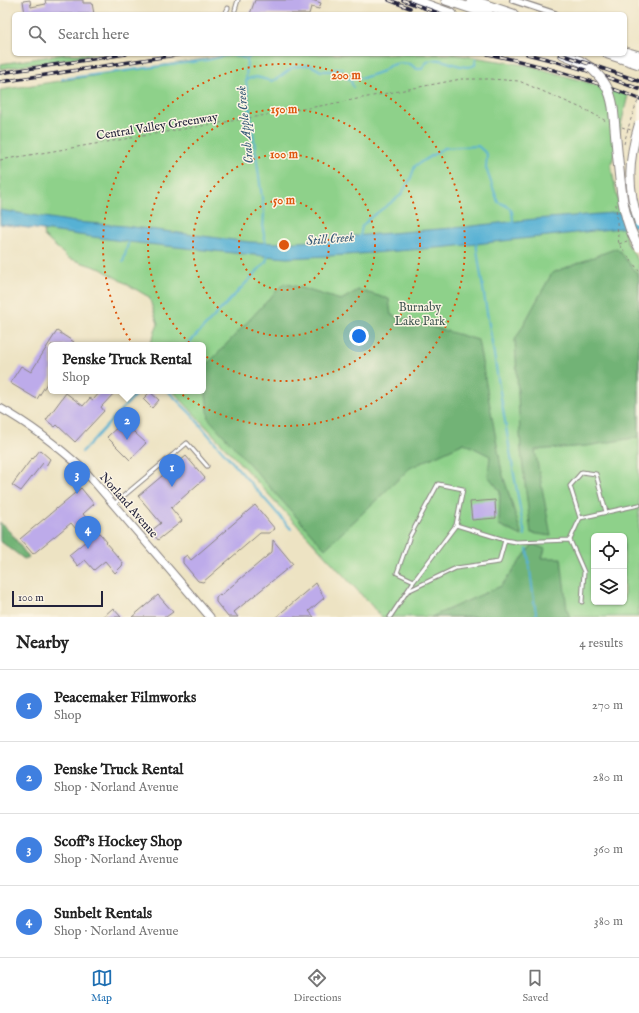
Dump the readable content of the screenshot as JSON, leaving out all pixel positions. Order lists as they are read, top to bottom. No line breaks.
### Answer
{"streets":{"street":["Norland Avenue"],"path":["Central Valley Greenway"]},"water":["Crab Apple Creek","Still Creek"],"parks":["Burnaby Lake Park"],"scale_bar":"100 m","page":{"search":"Search here","popup":["Penske Truck Rental","Shop"],"pins":["2","1","3","4"],"scale":"100 m","heading":["Nearby","4 results"],"list":[{"mark":"1","name":"Peacemaker Filmworks","note":"Shop","value":"270 m"},{"mark":"2","name":"Penske Truck Rental","note":"Shop · Norland Avenue","value":"280 m"},{"mark":"3","name":"Scoff's Hockey Shop","note":"Shop · Norland Avenue","value":"360 m"},{"mark":"4","name":"Sunbelt Rentals","note":"Shop · Norland Avenue","value":"380 m"}],"nav":["Map","Directions","Saved"]},"rings":["200 m","150 m","100 m","50 m"]}
